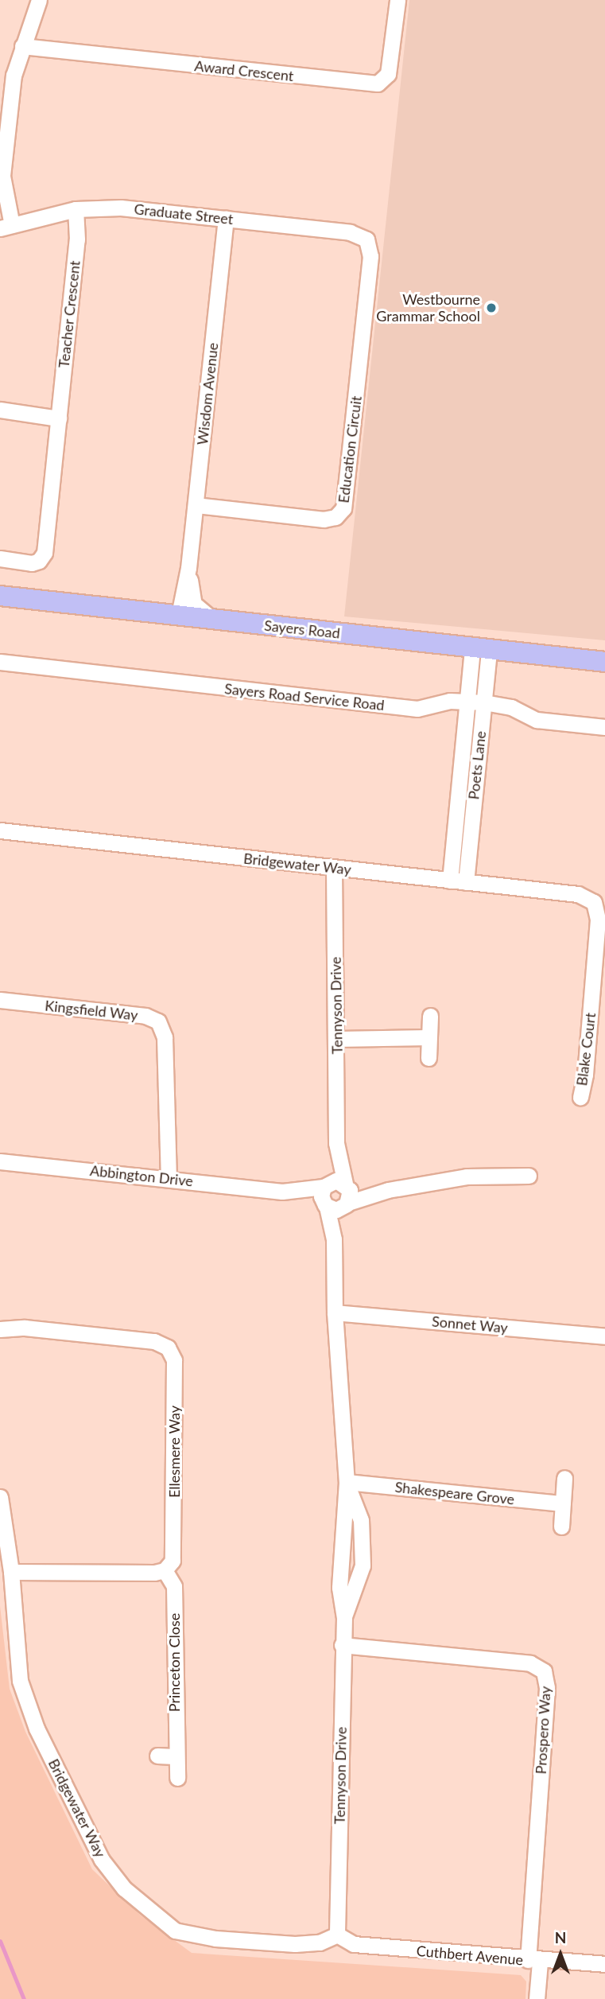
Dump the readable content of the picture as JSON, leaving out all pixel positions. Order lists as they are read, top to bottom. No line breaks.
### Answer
{"streets":{"main road":["Sayers Road"],"street":["Award Crescent","Graduate Street","Teacher Crescent","Wisdom Avenue","Education Circuit","Sayers Road Service Road","Poets Lane","Bridgewater Way","Tennyson Drive","Kingsfield Way","Blake Court","Abbington Drive","Sonnet Way","Ellesmere Way","Shakespeare Grove","Princeton Close","Prospero Way","Cuthbert Avenue"]},"crossings":[["Graduate Street","Teacher Crescent"],["Graduate Street","Wisdom Avenue"],["Graduate Street","Education Circuit"],["Wisdom Avenue","Education Circuit"],["Wisdom Avenue","Sayers Road"],["Sayers Road","Poets Lane"],["Sayers Road Service Road","Poets Lane"],["Poets Lane","Bridgewater Way"],["Bridgewater Way","Tennyson Drive"],["Bridgewater Way","Blake Court"],["Bridgewater Way","Cuthbert Avenue"],["Tennyson Drive","Abbington Drive"],["Tennyson Drive","Sonnet Way"],["Tennyson Drive","Shakespeare Grove"],["Tennyson Drive","Prospero Way"],["Tennyson Drive","Cuthbert Avenue"],["Kingsfield Way","Abbington Drive"],["Ellesmere Way","Princeton Close"],["Prospero Way","Cuthbert Avenue"]],"places":["Westbourne Grammar School"],"north":"top"}
